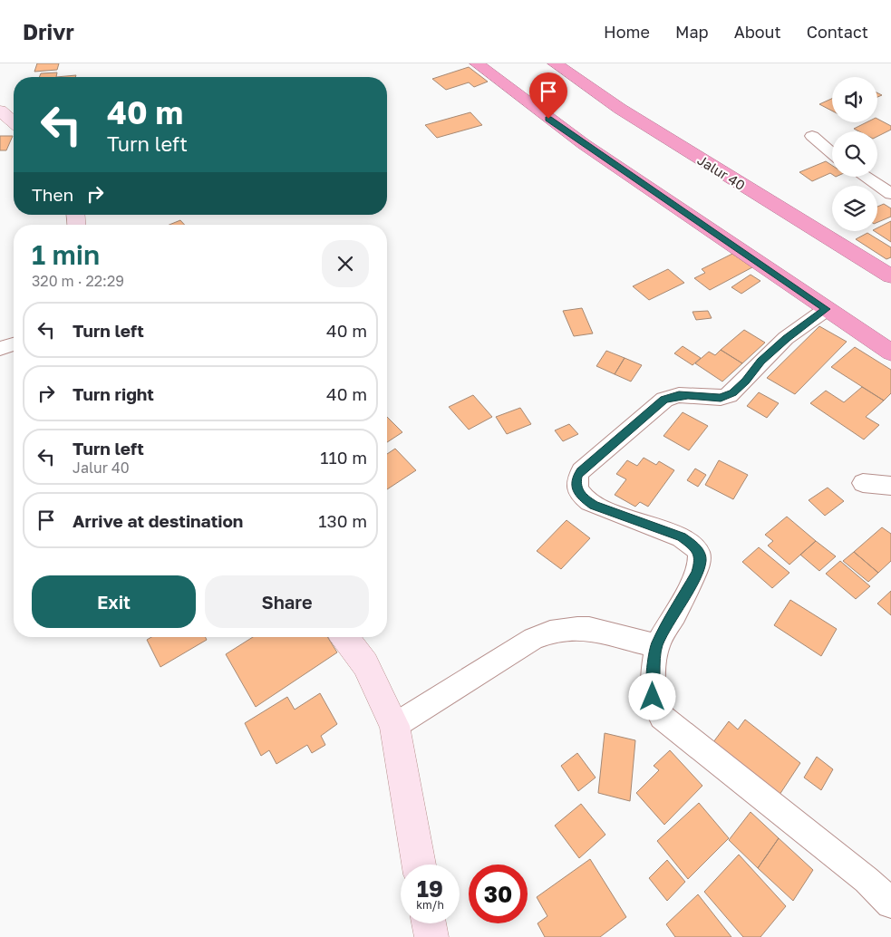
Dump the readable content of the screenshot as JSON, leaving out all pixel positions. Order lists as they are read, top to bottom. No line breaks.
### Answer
{"streets":{"highway":["Jalur 40"]},"page":{"header":"Drivr","nav":["Home","Map","About","Contact"],"turn":["40 m","Turn left"],"then":"Then","heading":["1 min","320 m · 22:29"],"list":[{"name":"Turn left","value":"40 m"},{"name":"Turn right","value":"40 m"},{"name":"Turn left","note":"Jalur 40","value":"110 m"},{"name":"Arrive at destination","value":"130 m"}],"buttons":["Exit","Share"],"speed":"19 km/h","limit":"30"}}
